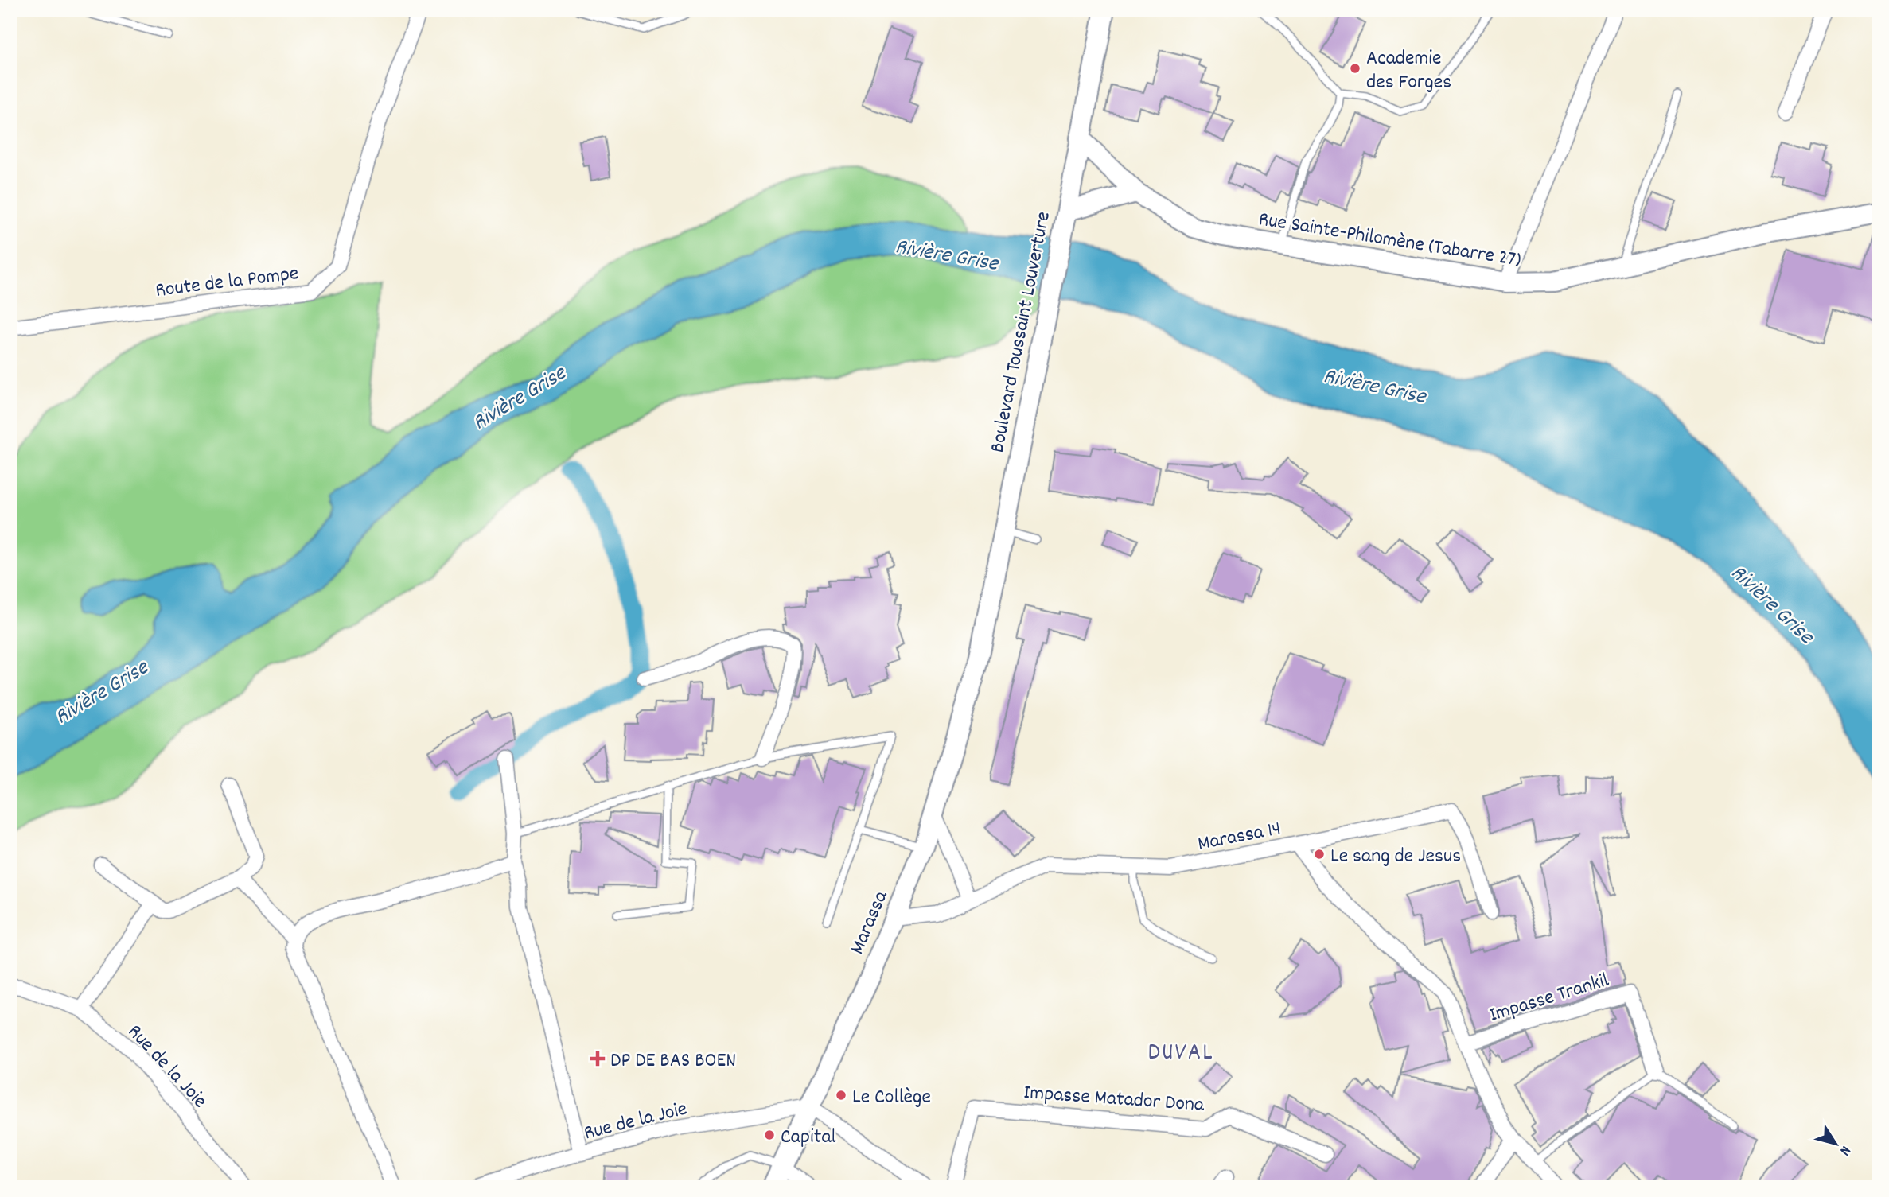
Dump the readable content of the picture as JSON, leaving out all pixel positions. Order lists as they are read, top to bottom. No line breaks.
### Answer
{"streets":{"main road":["Rue Sainte-Philomène (Tabarre 27)","Boulevard Toussaint Louverture","Marassa"],"street":["Route de la Pompe","Marassa 14","Impasse Trankil","Rue de la Joie","Impasse Matador Dona"]},"crossings":[["Rue Sainte-Philomène (Tabarre 27)","Boulevard Toussaint Louverture"],["Boulevard Toussaint Louverture","Marassa"],["Marassa 14","Marassa"],["Marassa 14","Impasse Trankil"],["Marassa","Rue de la Joie"]],"districts":["DUVAL"],"water":["Rivière Grise"],"places":{"other":["Academie des Forges","Le sang de Jesus","Le Collège","Capital"],"health":["DP DE BAS BOEN"]},"north":"bottom right"}
